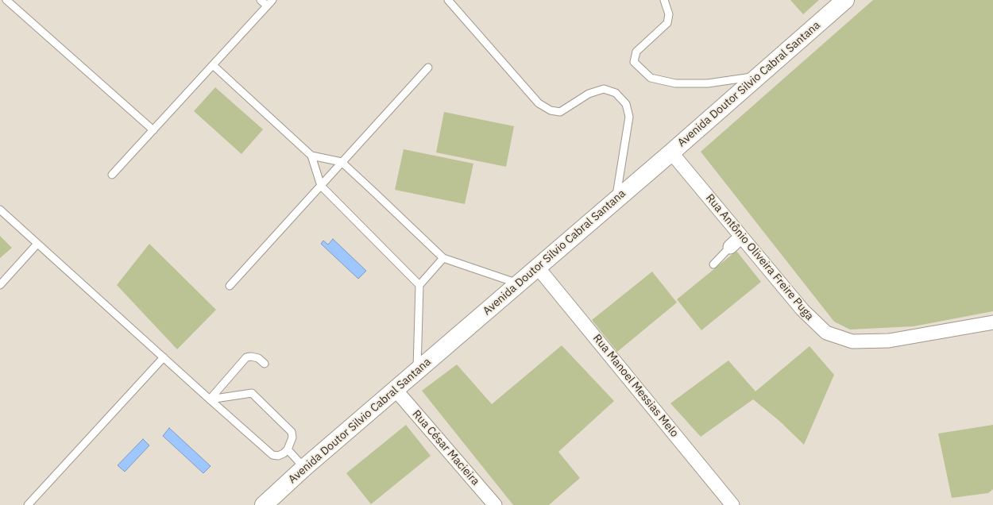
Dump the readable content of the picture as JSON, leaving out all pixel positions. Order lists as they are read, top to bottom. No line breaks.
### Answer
{"streets":{"street":["Avenida Doutor Silvio Cabral Santana","Rua Antônio Oliveira Freire Puga","Rua Manoel Messias Melo","Rua César Macieira"]},"crossings":[["Avenida Doutor Silvio Cabral Santana","Rua Antônio Oliveira Freire Puga"],["Avenida Doutor Silvio Cabral Santana","Rua Manoel Messias Melo"],["Avenida Doutor Silvio Cabral Santana","Rua César Macieira"]]}
